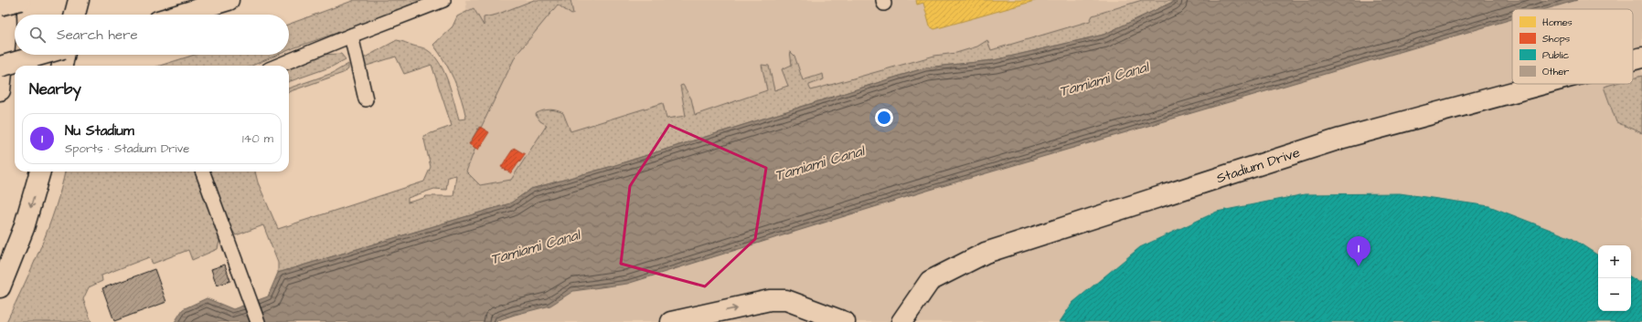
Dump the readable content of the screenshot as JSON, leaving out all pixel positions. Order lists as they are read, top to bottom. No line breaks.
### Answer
{"streets":{"main road":["Stadium Drive"]},"water":["Tamiami Canal"],"legend":["Homes","Shops","Public","Other"],"page":{"search":"Search here","heading":"Nearby","list":[{"mark":"1","name":"Nu Stadium","note":"Sports · Stadium Drive","value":"140 m"}],"pins":"1","map_buttons":["+","−"]}}
